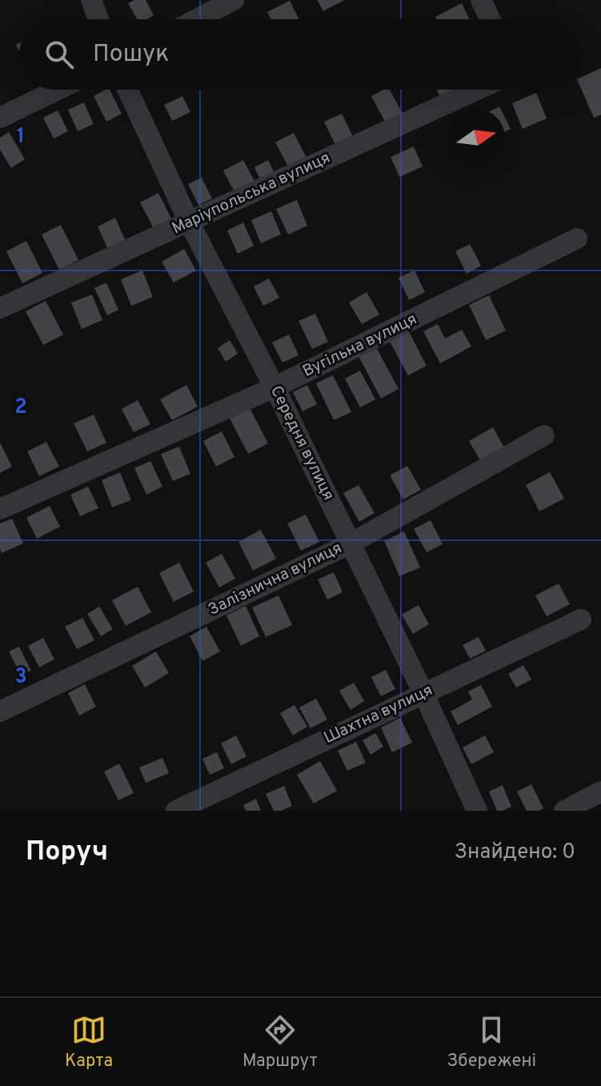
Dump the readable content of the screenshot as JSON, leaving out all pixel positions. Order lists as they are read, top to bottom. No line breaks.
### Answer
{"streets":{"street":["Маріупольська вулиця","Вугільна вулиця","Середня вулиця","Залізнична вулиця","Шахтна вулиця"]},"crossings":[["Маріупольська вулиця","Середня вулиця"],["Вугільна вулиця","Середня вулиця"],["Середня вулиця","Залізнична вулиця"],["Середня вулиця","Шахтна вулиця"]],"north":"right","page":{"search":"Пошук","heading":["Поруч","Знайдено: 0"],"nav":["Карта","Маршрут","Збережені"]},"grid":{"rows":["1","2","3"]}}
